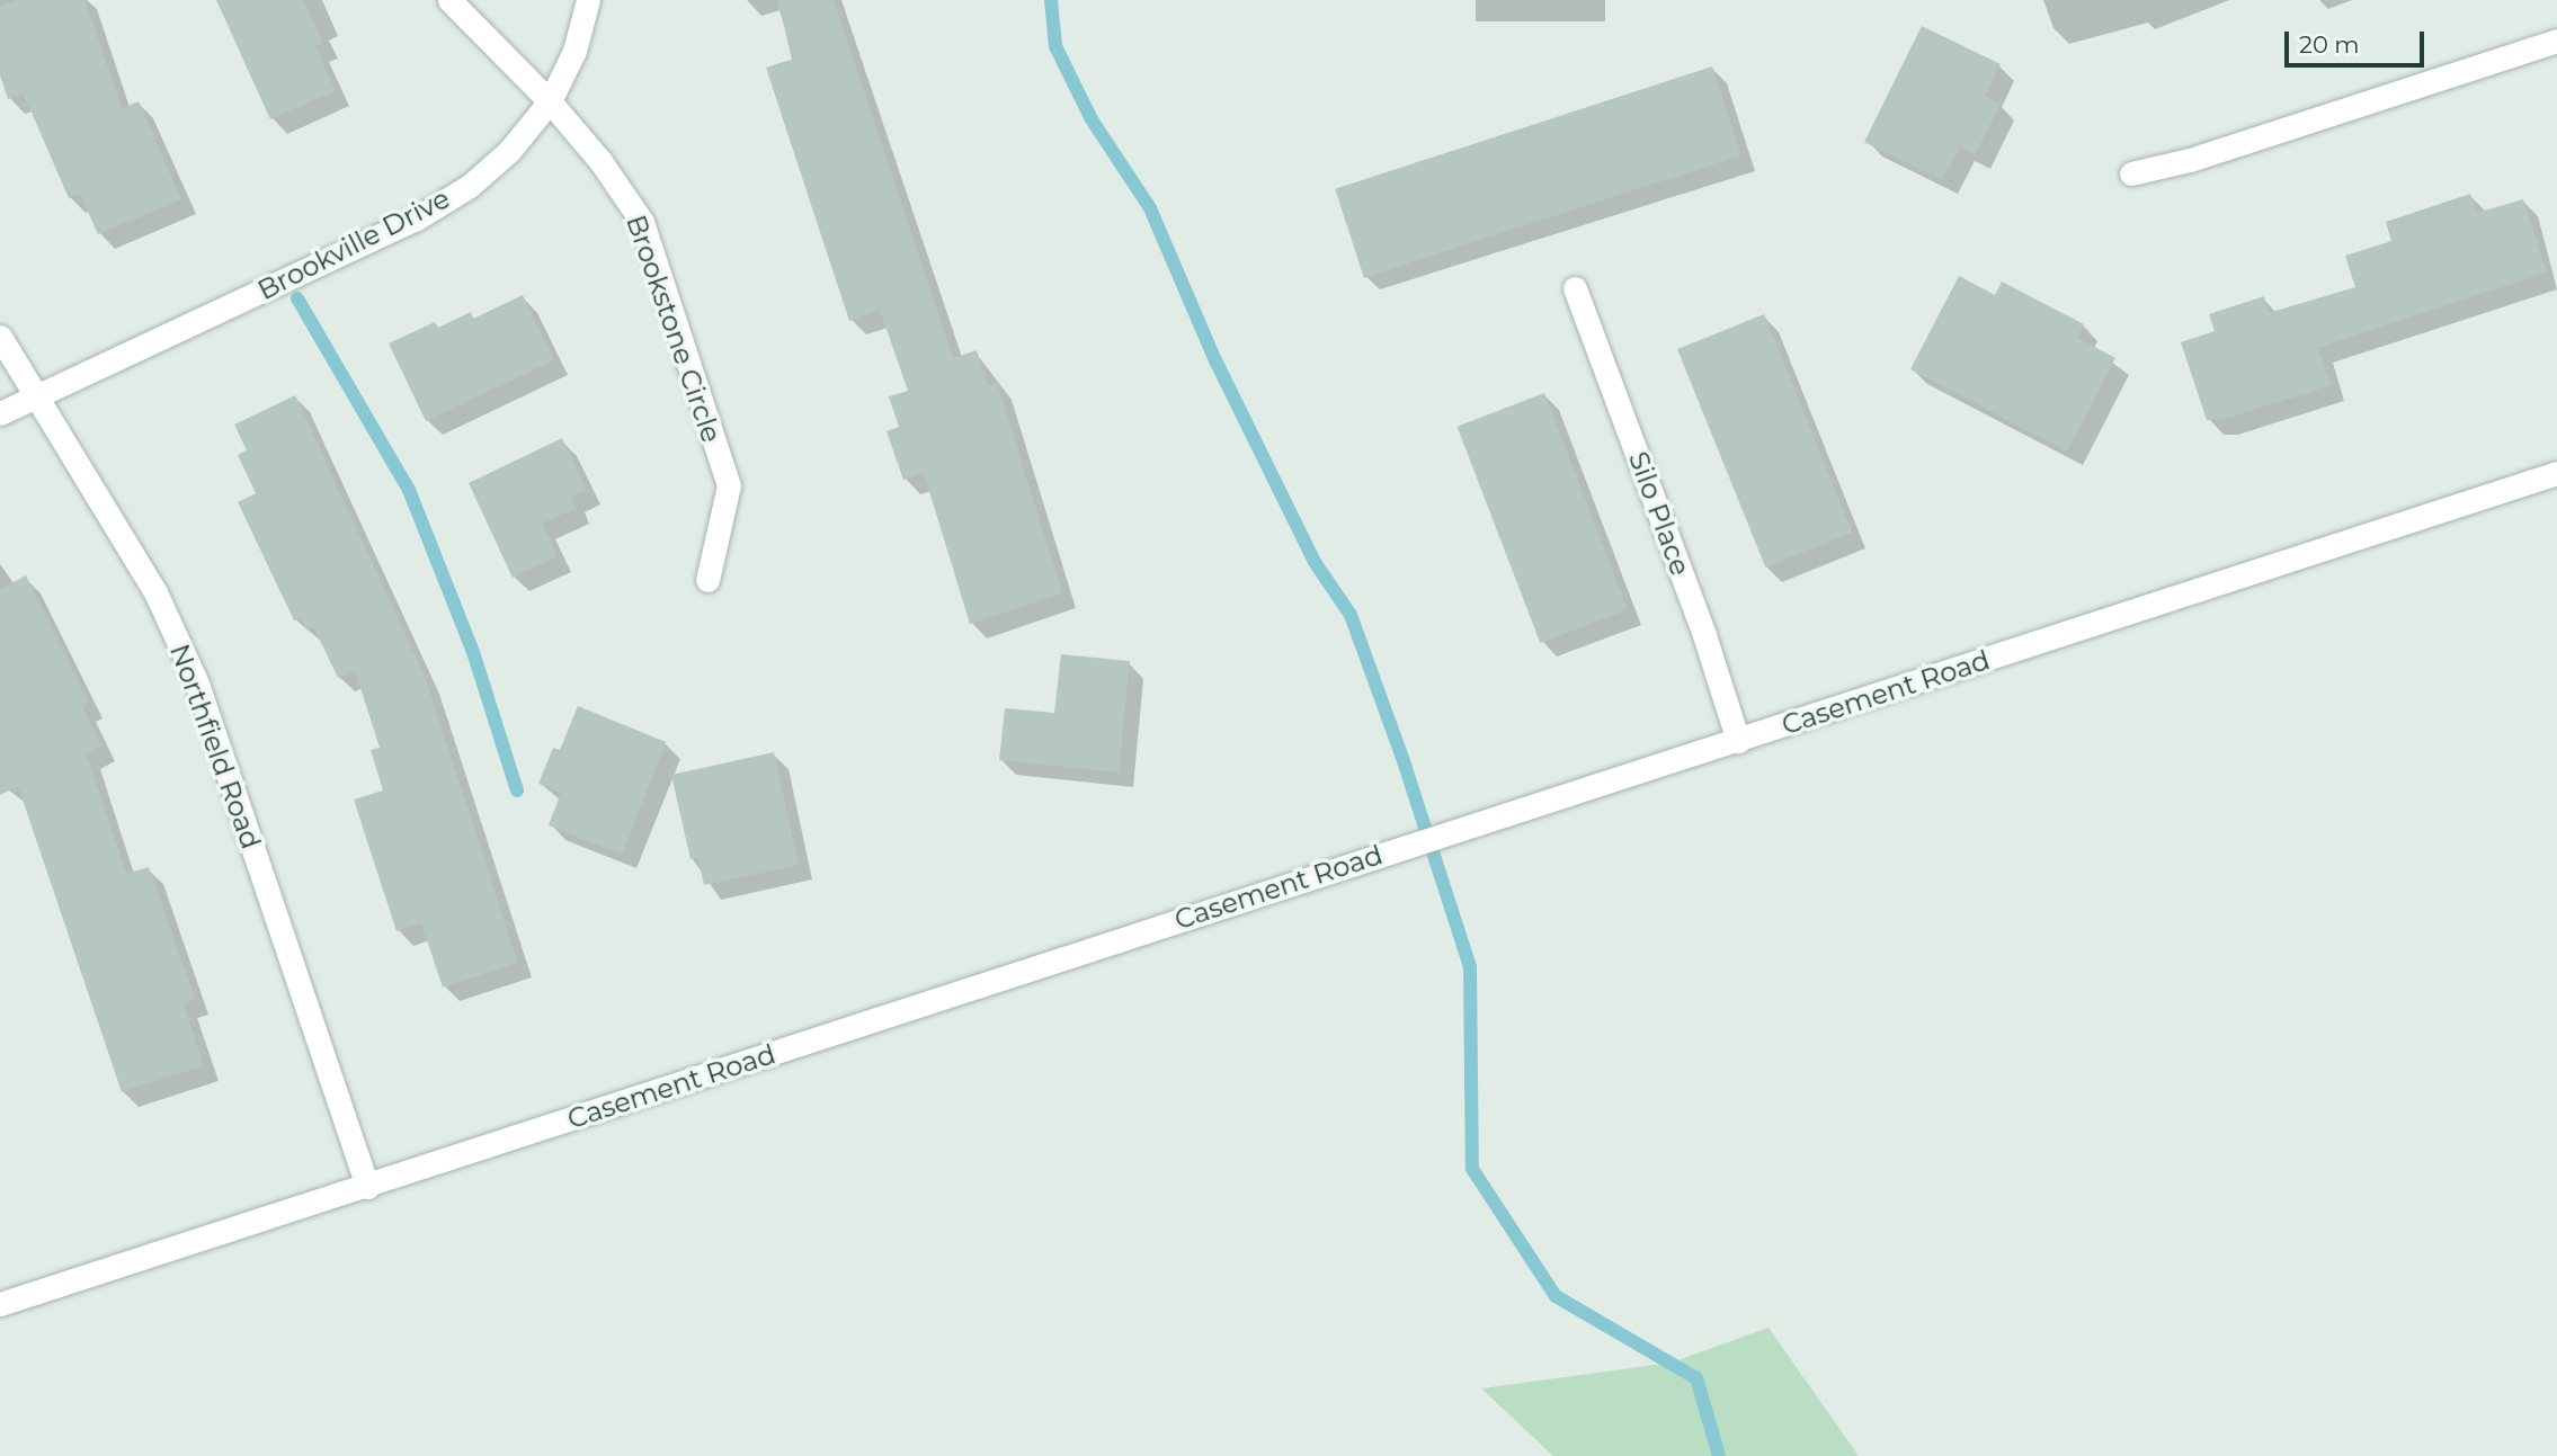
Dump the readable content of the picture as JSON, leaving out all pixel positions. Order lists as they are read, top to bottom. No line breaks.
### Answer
{"streets":{"street":["Brookville Drive","Brookstone Circle","Silo Place","Casement Road","Northfield Road"]},"crossings":[["Brookville Drive","Brookstone Circle"],["Brookville Drive","Northfield Road"],["Silo Place","Casement Road"],["Casement Road","Northfield Road"]],"scale_bar":"20 m"}
